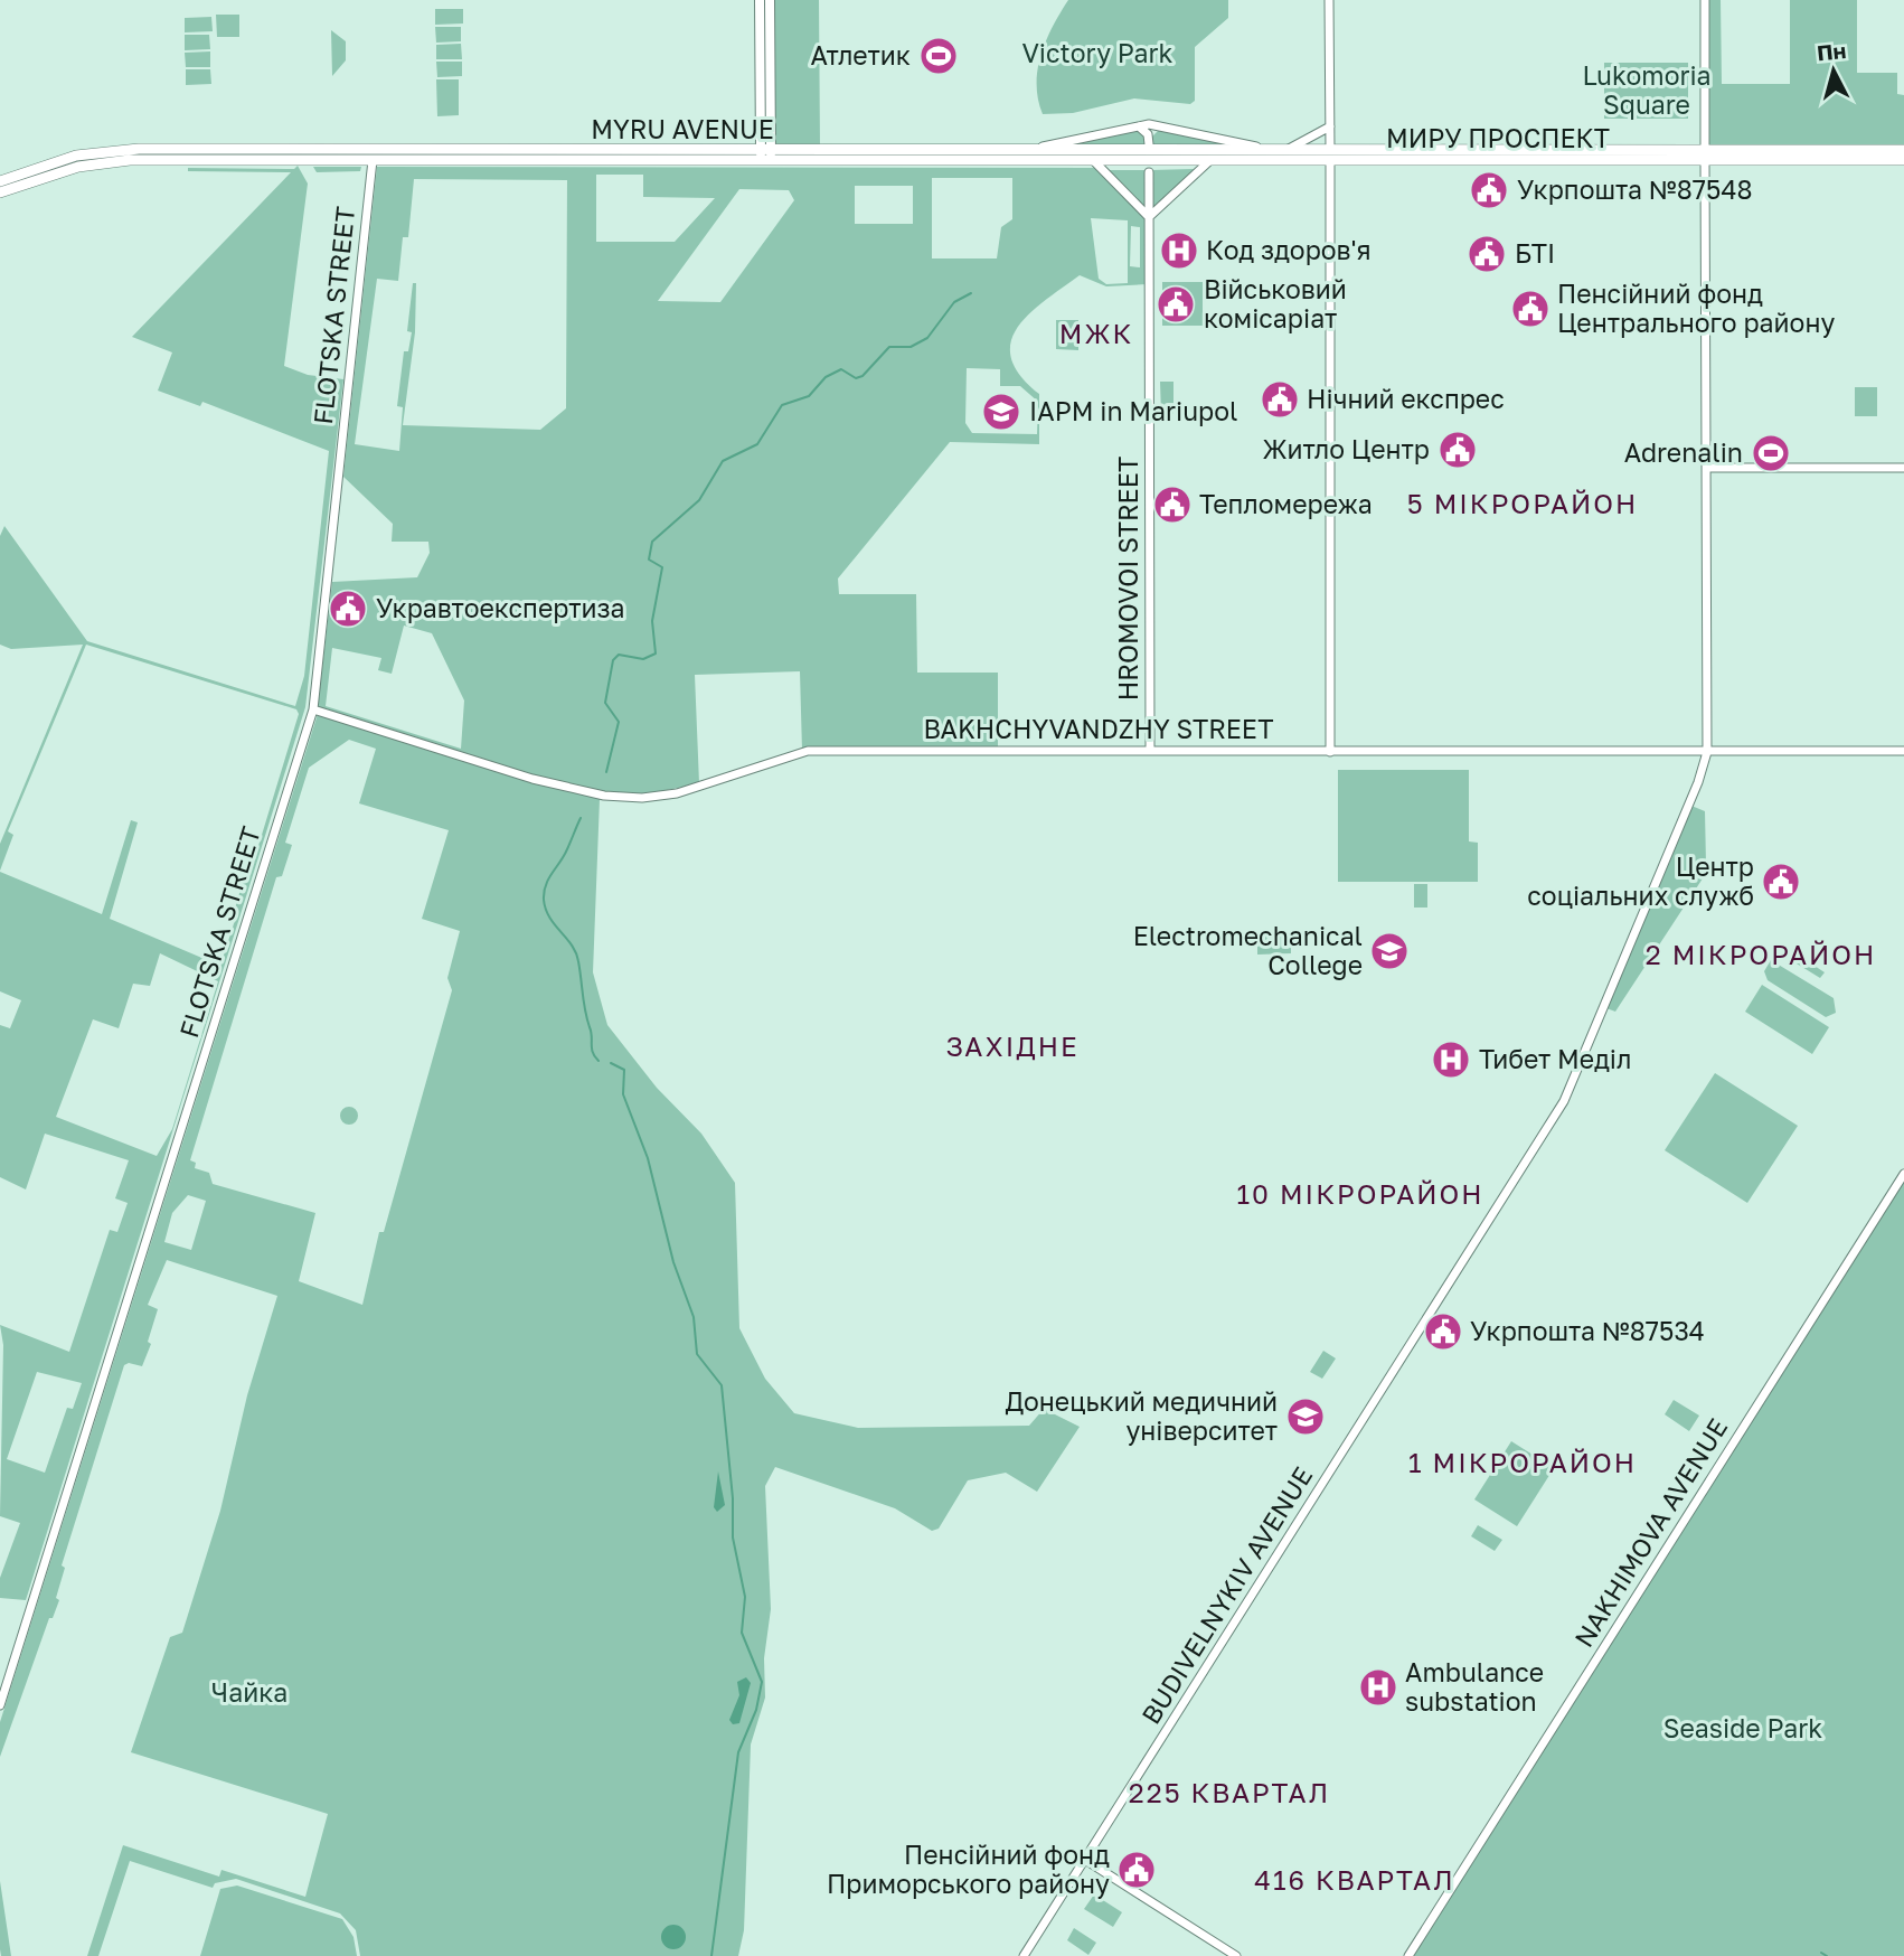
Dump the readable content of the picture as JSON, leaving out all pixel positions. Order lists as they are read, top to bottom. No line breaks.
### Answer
{"streets":{"highway":["MYRU AVENUE"],"street":["FLOTSKA STREET","HROMOVOI STREET","BAKHCHYVANDZHY STREET","NAKHIMOVA AVENUE","BUDIVELNYKIV AVENUE"]},"crossings":[["MYRU AVENUE","FLOTSKA STREET"],["MYRU AVENUE","BUDIVELNYKIV AVENUE"],["FLOTSKA STREET","BAKHCHYVANDZHY STREET"],["HROMOVOI STREET","BAKHCHYVANDZHY STREET"],["BAKHCHYVANDZHY STREET","BUDIVELNYKIV AVENUE"]],"districts":["МЖК","5 МІКРОРАЙОН","2 МІКРОРАЙОН","ЗАХІДНЕ","10 МІКРОРАЙОН","1 МІКРОРАЙОН","225 КВАРТАЛ","416 КВАРТАЛ"],"parks":["Victory Park","Lukomoria Square","Чайка","Seaside Park"],"places":{"sports":["Атлетик","Adrenalin"],"public building":["Укрпошта №87548","БТІ","Військовий комісаріат","Пенсійний фонд Центрального району","Нічний експрес","Житло Центр","Тепломережа","Укравтоекспертиза","Центр соціальних служб","Укрпошта №87534","Пенсійний фонд Приморського району"],"hospital":["Код здоров'я","Тибет Меділ","Ambulance substation"],"school or university":["IAPM in Mariupol","Electromechanical College","Донецький медичний університет"]},"north":"top"}
